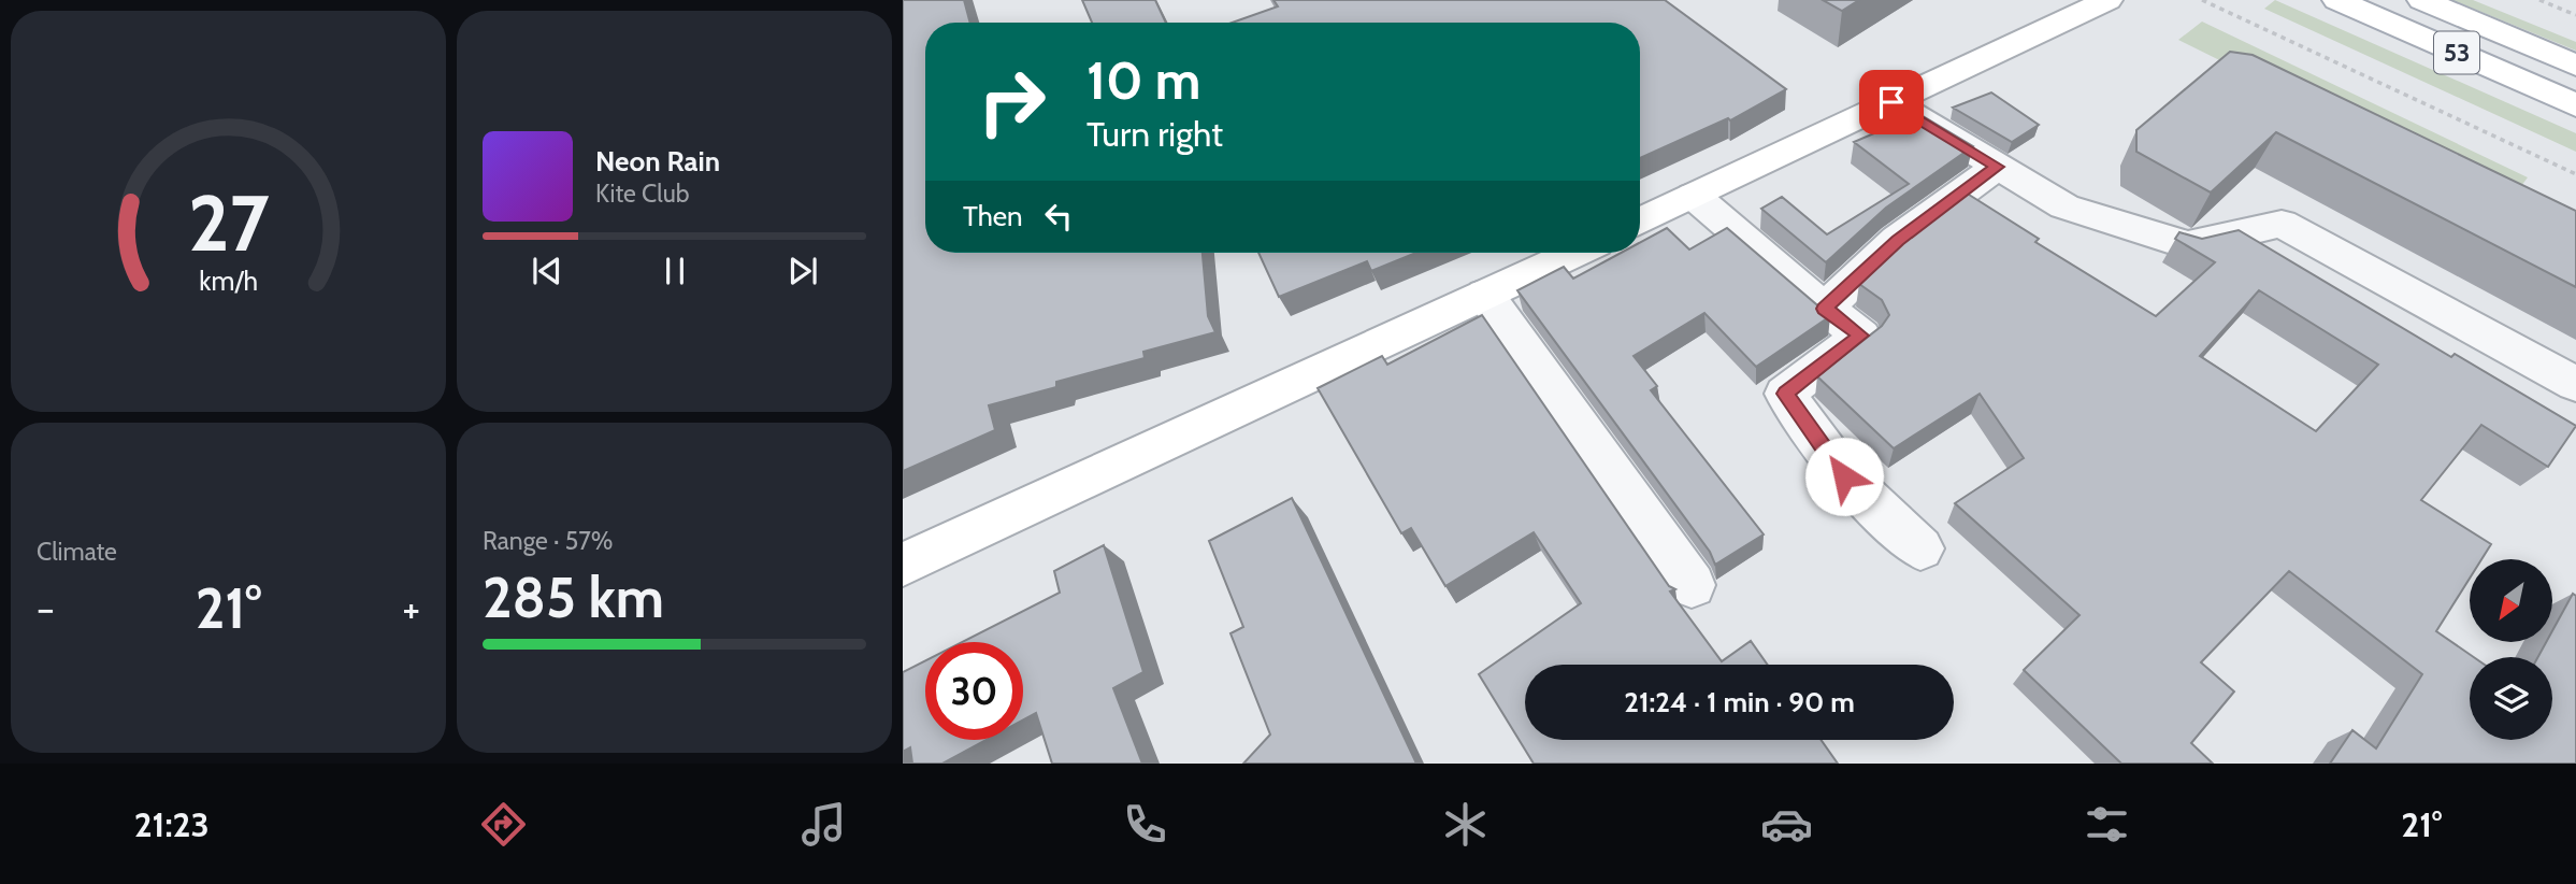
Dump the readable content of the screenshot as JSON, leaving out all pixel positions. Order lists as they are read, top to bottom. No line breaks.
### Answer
{"streets":{"street":["53"]},"north":"bottom left","page":{"turn":["10 m","Turn right"],"song":["Neon Rain","Kite Club"],"then":"Then","tile":["Climate",["Range · 57%","285 km"]],"heat":["−","21°","+"],"limit":"30","trip":"21:24 · 1 min · 90 m","tabs":["21:23","21°"],"gauge":["27","km/h"]}}
